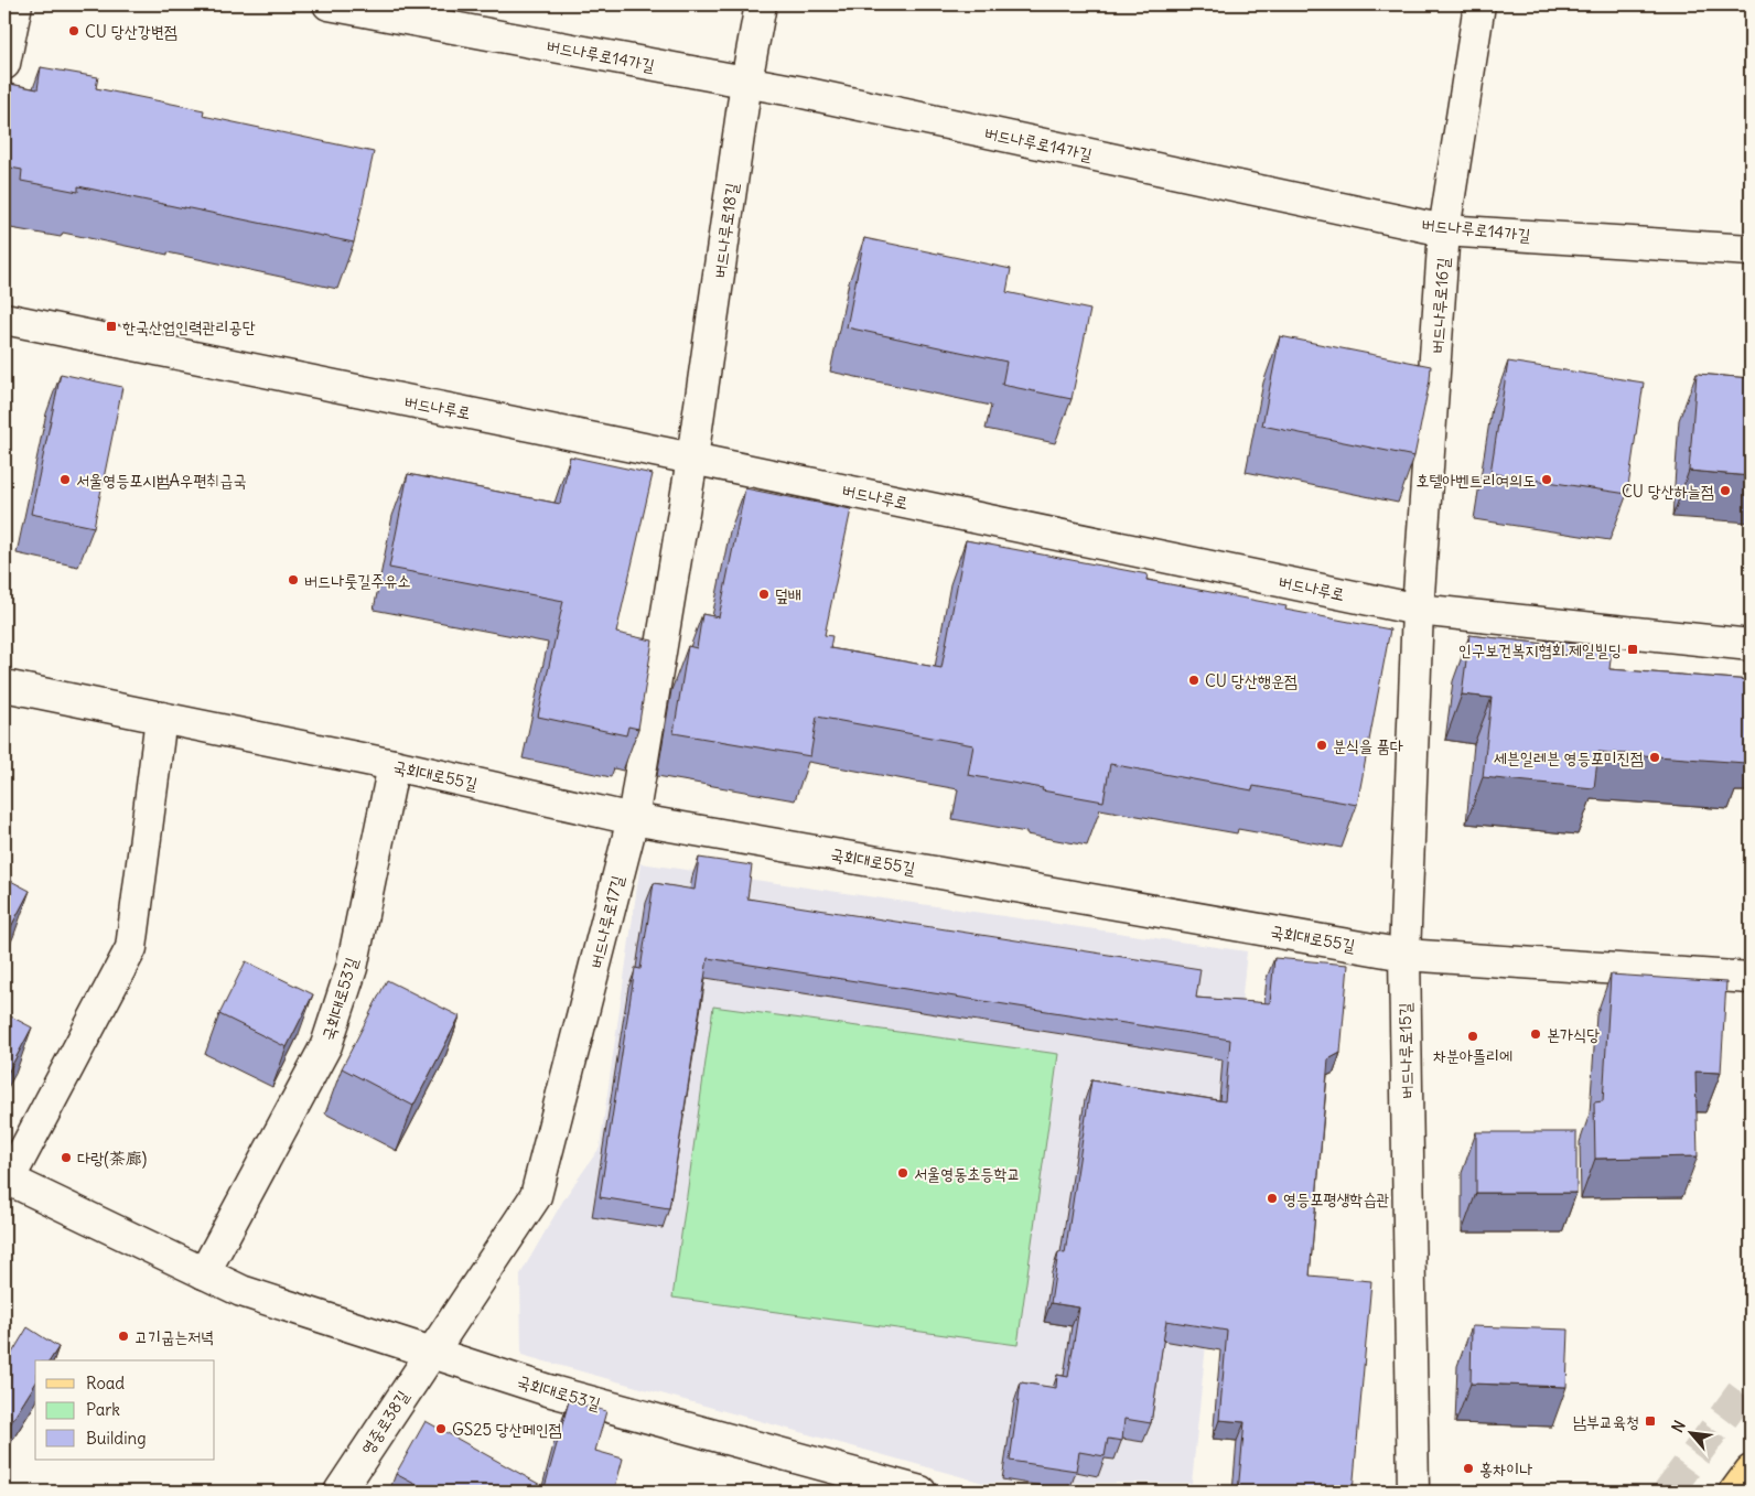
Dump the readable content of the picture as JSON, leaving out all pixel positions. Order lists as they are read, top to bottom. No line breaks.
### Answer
{"streets":{"street":["버드나루로14가길","버드나루로18길","버드나루로16길","버드나루로","국회대로55길","버드나루로17길","국회대로53길","버드나루로15길","영중로38길"]},"crossings":[["버드나루로14가길","버드나루로18길"],["버드나루로14가길","버드나루로16길"],["버드나루로18길","버드나루로"],["버드나루로18길","버드나루로17길"],["버드나루로16길","버드나루로"],["버드나루로16길","버드나루로15길"],["버드나루로","버드나루로17길"],["버드나루로","버드나루로15길"],["국회대로55길","버드나루로17길"],["국회대로55길","국회대로53길"],["국회대로55길","버드나루로15길"],["버드나루로17길","국회대로53길"],["버드나루로17길","영중로38길"],["국회대로53길","영중로38길"]],"places":{"other":["CU 당산강변점","서울영등포시범A우편취급국","호텔아벤트리여의도","CU 당산하늘점","버드나룻길주유소","덮배","CU 당산행운점","분식을 품다","세븐일레븐 영등포미진점","본가식당","차분아뜰리에","다랑(茶廊)","서울영동초등학교","영등포평생학습관","고기굽는저녁","GS25 당산메인점","홍차이나"],"transit":["한국산업인력관리공단","인구보건복지협회.제일빌딩","남부교육청"]},"legend":["Road","Park","Building"],"north":"top left"}
